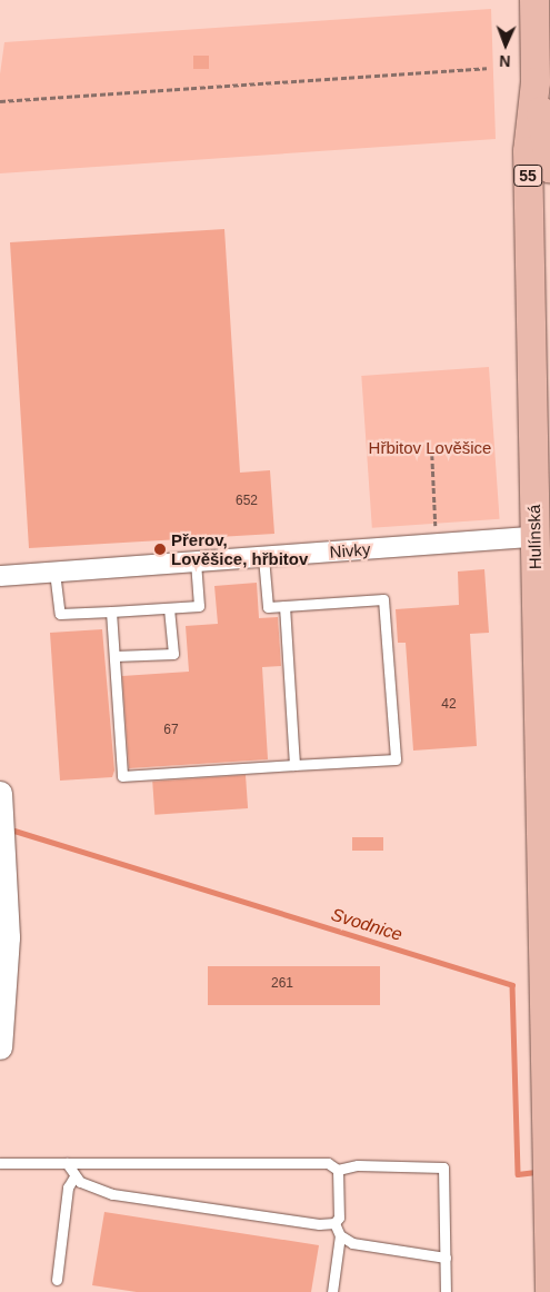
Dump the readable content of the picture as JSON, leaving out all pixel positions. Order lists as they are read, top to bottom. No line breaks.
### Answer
{"streets":{"main road":["55","Hulínská"],"street":["Nivky"]},"crossings":[["Hulínská","Nivky"]],"water":["Svodnice"],"parks":["Hřbitov Lověšice"],"places":["Přerov, Lověšice, hřbitov"],"house_numbers":["652","42","67","261"],"north":"bottom"}
